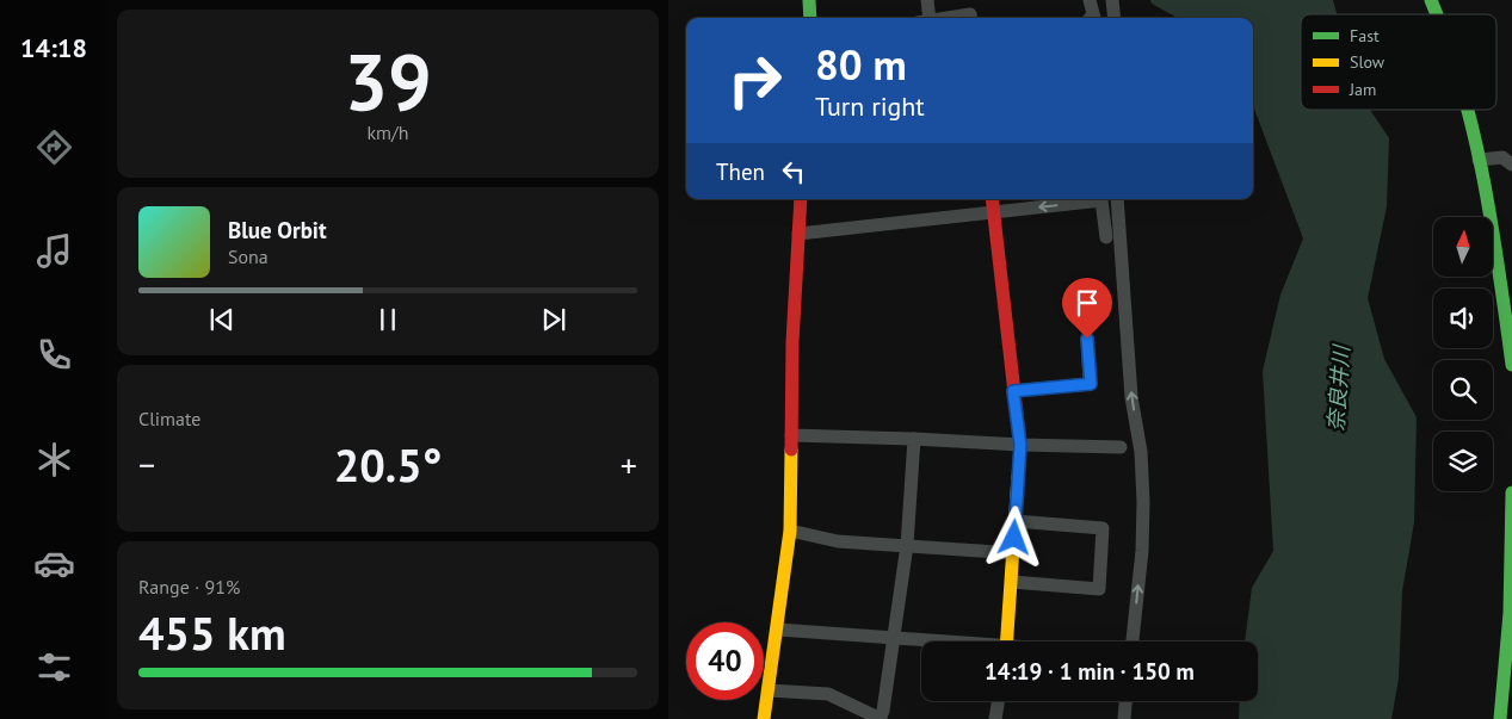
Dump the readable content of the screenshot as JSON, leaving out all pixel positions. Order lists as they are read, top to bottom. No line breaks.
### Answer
{"water":["奈良井川"],"legend":["Fast","Slow","Jam"],"north":"top","page":{"tabs":"14:18","tile":[["39","km/h"],"Climate",["Range · 91%","455 km"]],"turn":["80 m","Turn right"],"then":"Then","song":["Blue Orbit","Sona"],"heat":["−","20.5°","+"],"limit":"40","trip":"14:19 · 1 min · 150 m"}}
